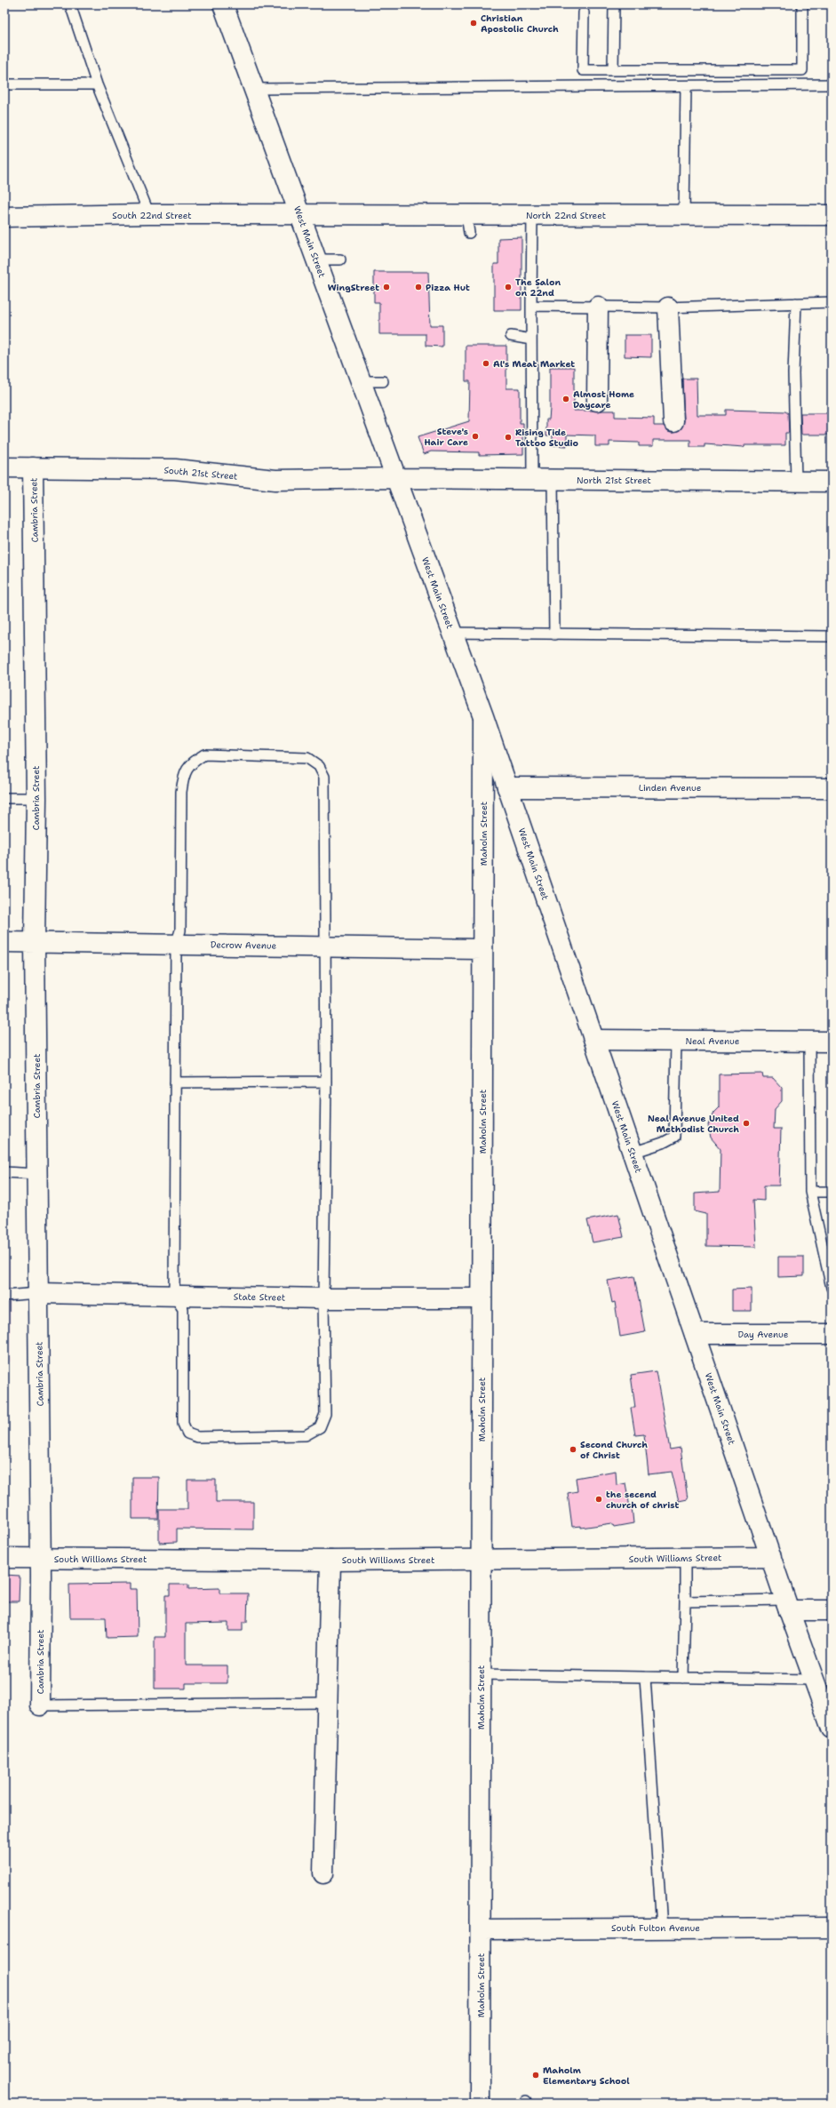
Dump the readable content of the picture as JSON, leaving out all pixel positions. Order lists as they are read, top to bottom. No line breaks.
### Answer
{"streets":{"street":["South 22nd Street","North 22nd Street","West Main Street","South 21st Street","North 21st Street","Cambria Street","Linden Avenue","Maholm Street","Decrow Avenue","Neal Avenue","State Street","Day Avenue","South Williams Street","South Fulton Avenue"]},"crossings":[["South 22nd Street","North 22nd Street"],["South 22nd Street","West Main Street"],["North 22nd Street","West Main Street"],["West Main Street","South 21st Street"],["West Main Street","North 21st Street"],["West Main Street","Linden Avenue"],["West Main Street","Maholm Street"],["West Main Street","Neal Avenue"],["West Main Street","Day Avenue"],["West Main Street","South Williams Street"],["South 21st Street","North 21st Street"],["South 21st Street","Cambria Street"],["Cambria Street","Decrow Avenue"],["Cambria Street","State Street"],["Cambria Street","South Williams Street"],["Maholm Street","Decrow Avenue"],["Maholm Street","State Street"],["Maholm Street","South Williams Street"],["Maholm Street","South Fulton Avenue"]],"places":["Christian Apostolic Church","WingStreet","Pizza Hut","The Salon on 22nd","Al's Meat Market","Almost Home Daycare","Steve's Hair Care","Rising Tide Tattoo Studio","Neal Avenue United Methodist Church","Second Church of Christ","the secend church of christ","Maholm Elementary School"]}
